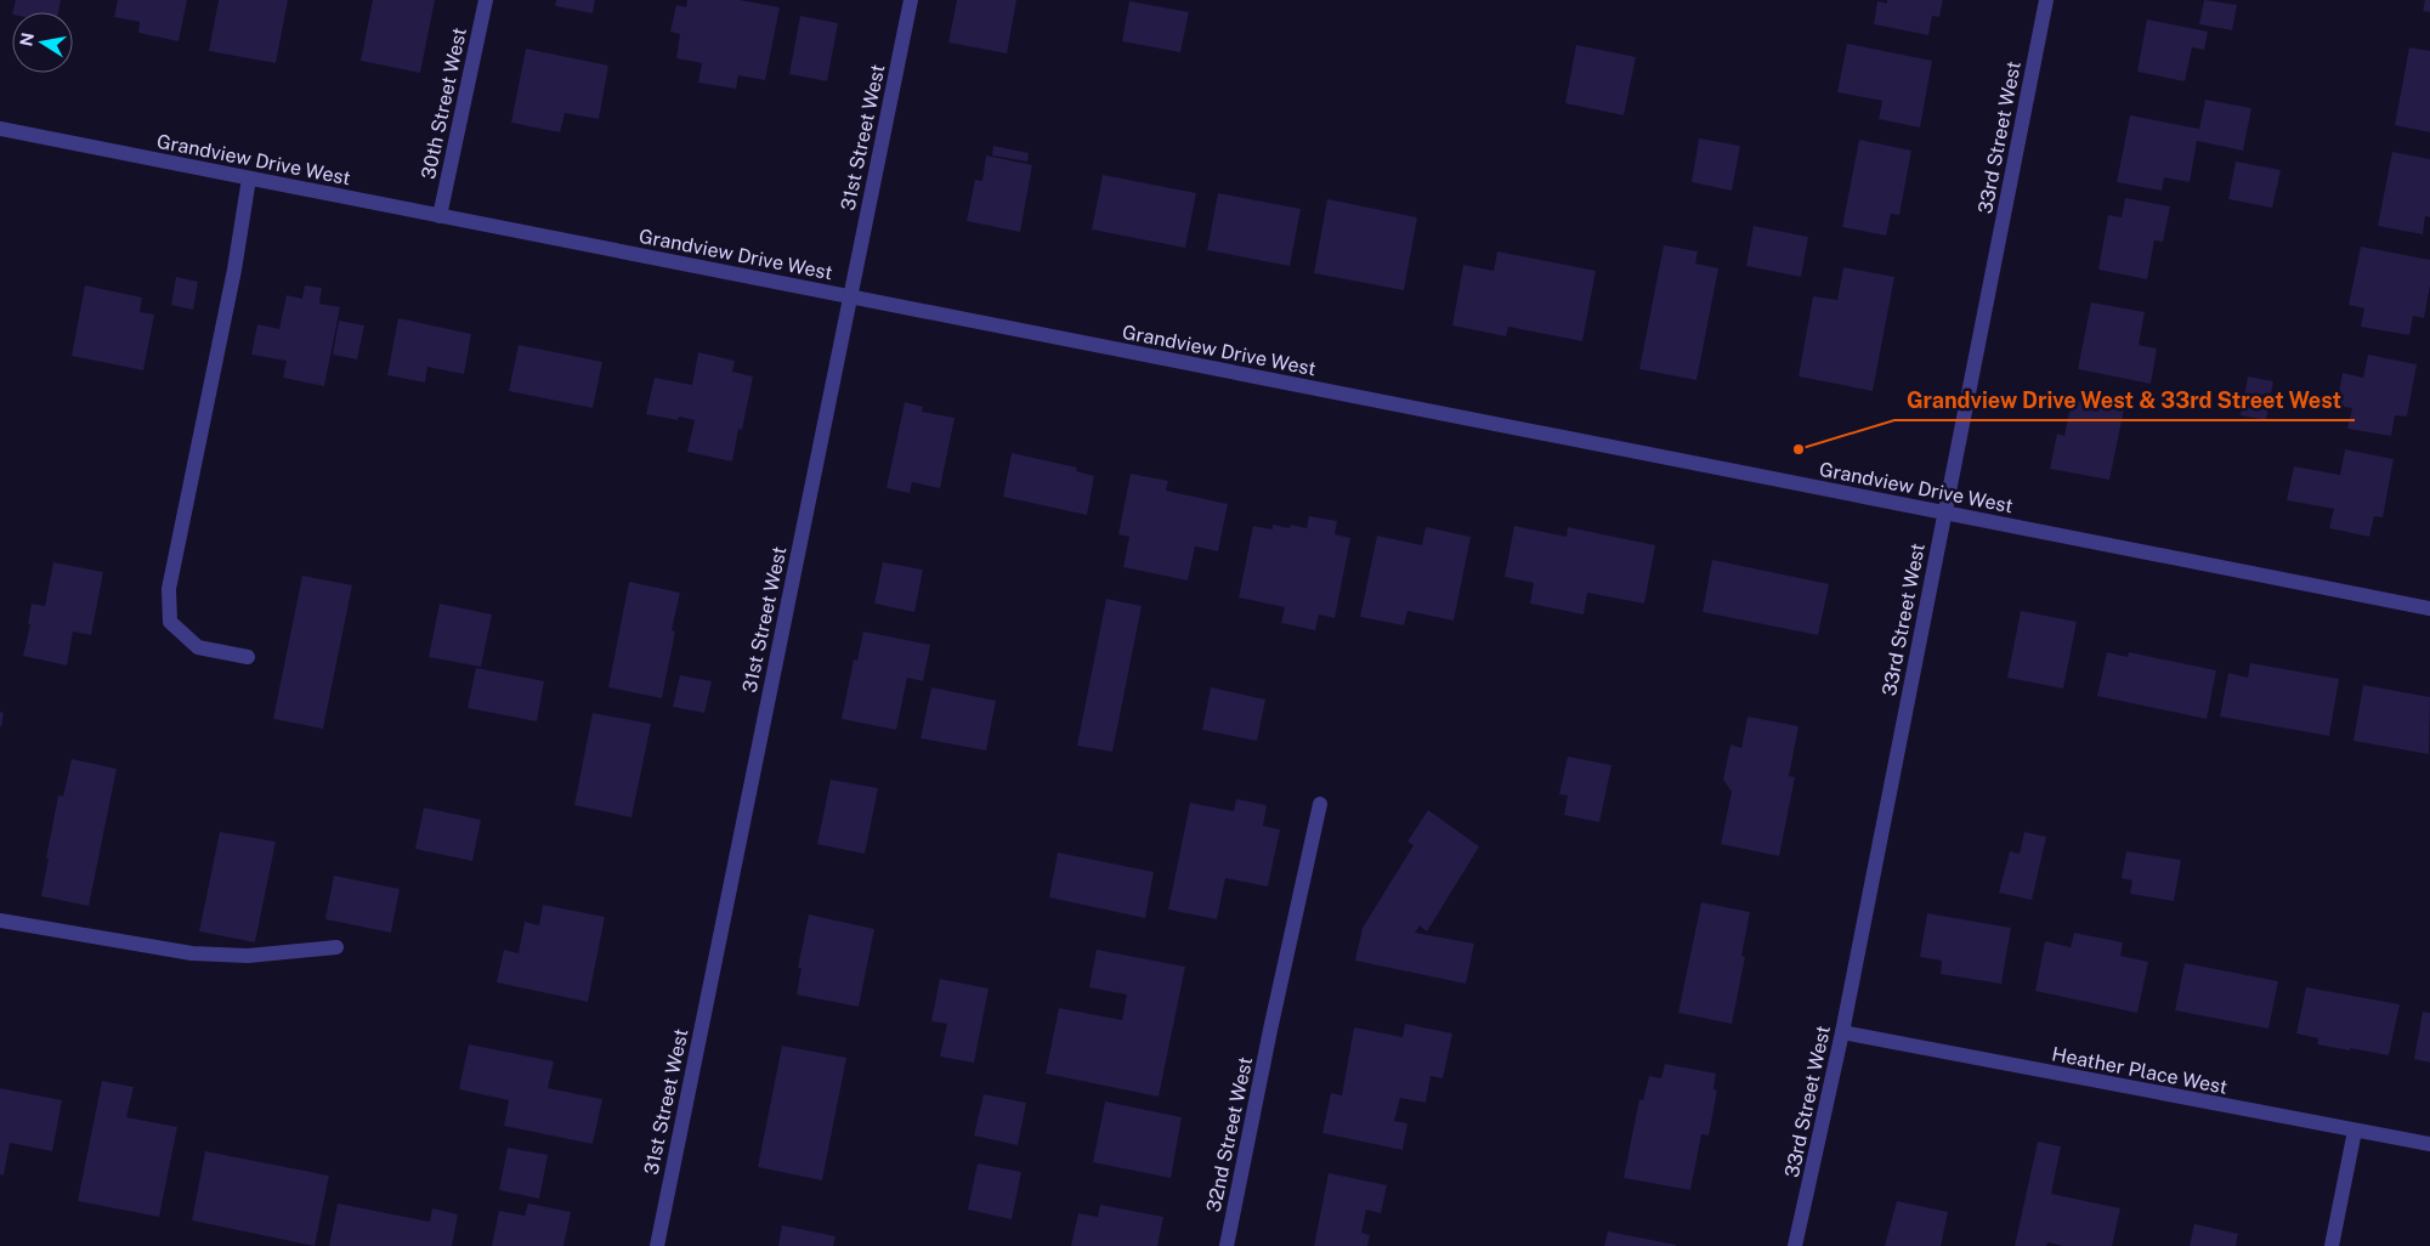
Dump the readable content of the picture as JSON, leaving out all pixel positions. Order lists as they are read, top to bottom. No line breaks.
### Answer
{"streets":{"street":["30th Street West","31st Street West","33rd Street West","Grandview Drive West","Heather Place West","32nd Street West"]},"crossings":[["30th Street West","Grandview Drive West"],["31st Street West","Grandview Drive West"],["33rd Street West","Grandview Drive West"],["33rd Street West","Heather Place West"]],"places":["Grandview Drive West & 33rd Street West"],"north":"left"}
